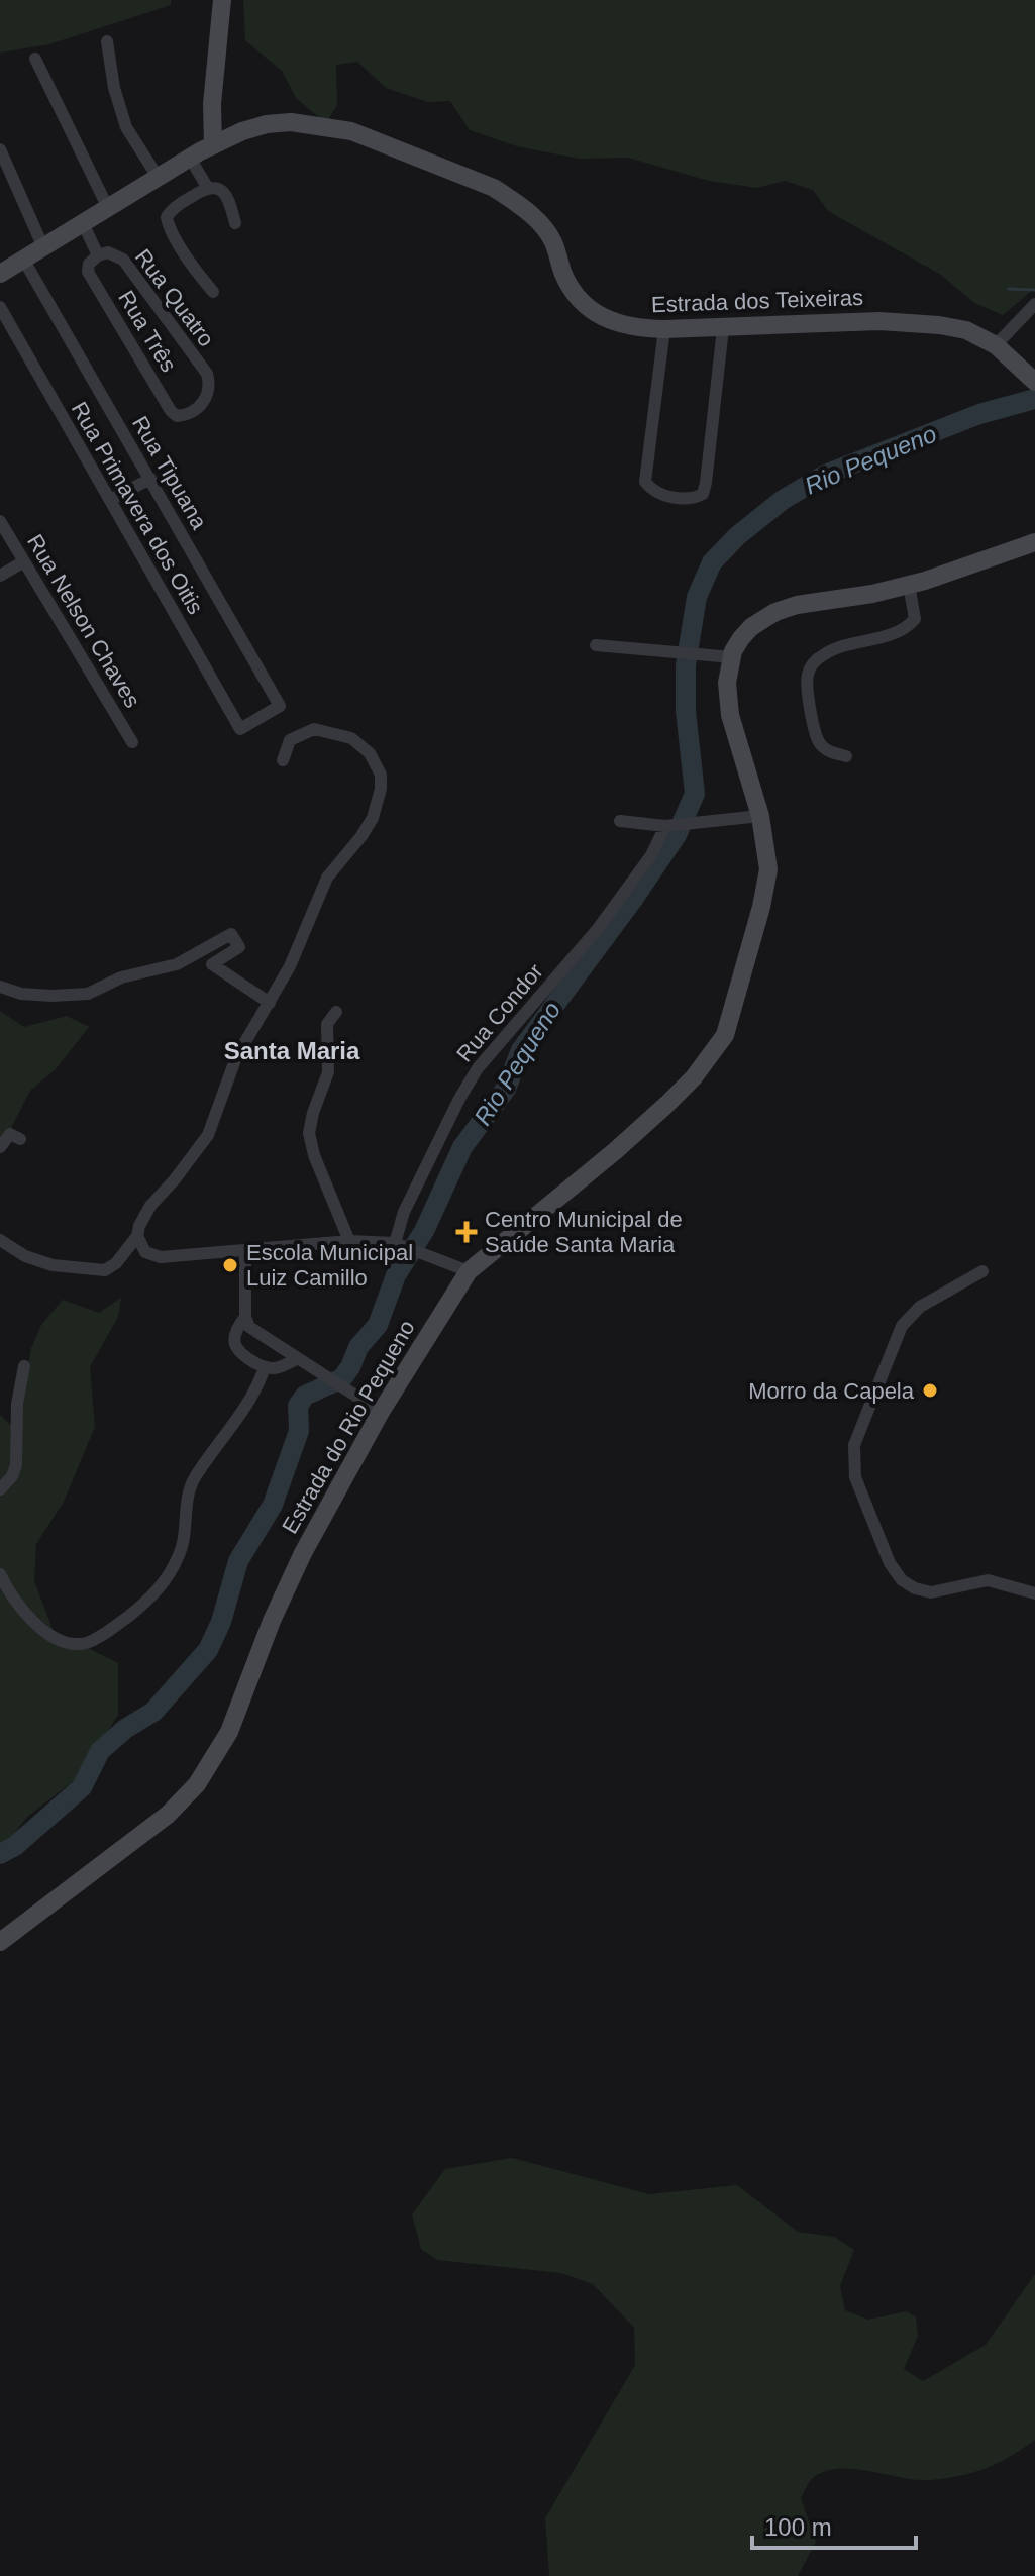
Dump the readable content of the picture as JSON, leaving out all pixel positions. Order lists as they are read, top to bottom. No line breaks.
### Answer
{"streets":{"street":["Rua Quatro","Estrada dos Teixeiras","Rua Três","Rua Tipuana","Rua Primavera dos Oitis","Rua Nelson Chaves","Rua Condor","Estrada do Rio Pequeno"]},"crossings":[["Rua Quatro","Rua Três"],["Estrada dos Teixeiras","Rua Tipuana"],["Rua Tipuana","Rua Primavera dos Oitis"]],"districts":["Santa Maria"],"water":["Rio Pequeno"],"places":{"health":["Centro Municipal de Saúde Santa Maria"],"other":["Escola Municipal Luiz Camillo","Morro da Capela"]},"scale_bar":"100 m"}
